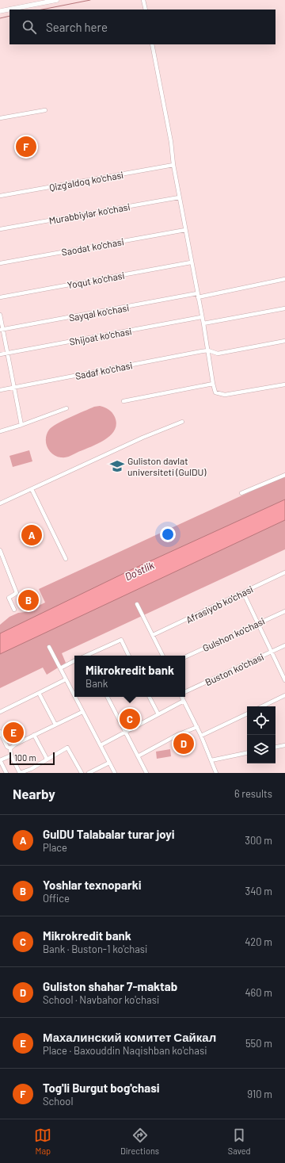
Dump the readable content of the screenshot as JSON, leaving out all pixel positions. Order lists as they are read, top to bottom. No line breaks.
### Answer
{"streets":{"street":["Qizg'aldoq ko'chasi","Murabbiylar ko'chasi","Saodat ko'chasi","Yoqut ko'chasi","Sayqal ko'chasi","Shijoat ko'chasi","Sadaf ko'chasi","Afrasiyob ko'chasi","Gulshon ko'chasi","Buston ko'chasi"]},"water":["Do'stlik"],"places":{"school or university":["Guliston davlat universiteti (GulDU)"]},"scale_bar":"100 m","page":{"search":"Search here","pins":["F","A","B","C","E","D"],"popup":["Mikrokredit bank","Bank"],"scale":"100 m","heading":["Nearby","6 results"],"list":[{"mark":"A","name":"GulDU Talabalar turar joyi","note":"Place","value":"300 m"},{"mark":"B","name":"Yoshlar texnoparki","note":"Office","value":"340 m"},{"mark":"C","name":"Mikrokredit bank","note":"Bank · Buston-1 ko'chasi","value":"420 m"},{"mark":"D","name":"Guliston shahar 7-maktab","note":"School · Navbahor ko'chasi","value":"460 m"},{"mark":"E","name":"Махалинский комитет Сайкал","note":"Place · Baxouddin Naqishban ko'chasi","value":"550 m"},{"mark":"F","name":"Tog'li Burgut bog'chasi","note":"School","value":"910 m"}],"nav":["Map","Directions","Saved"]}}
